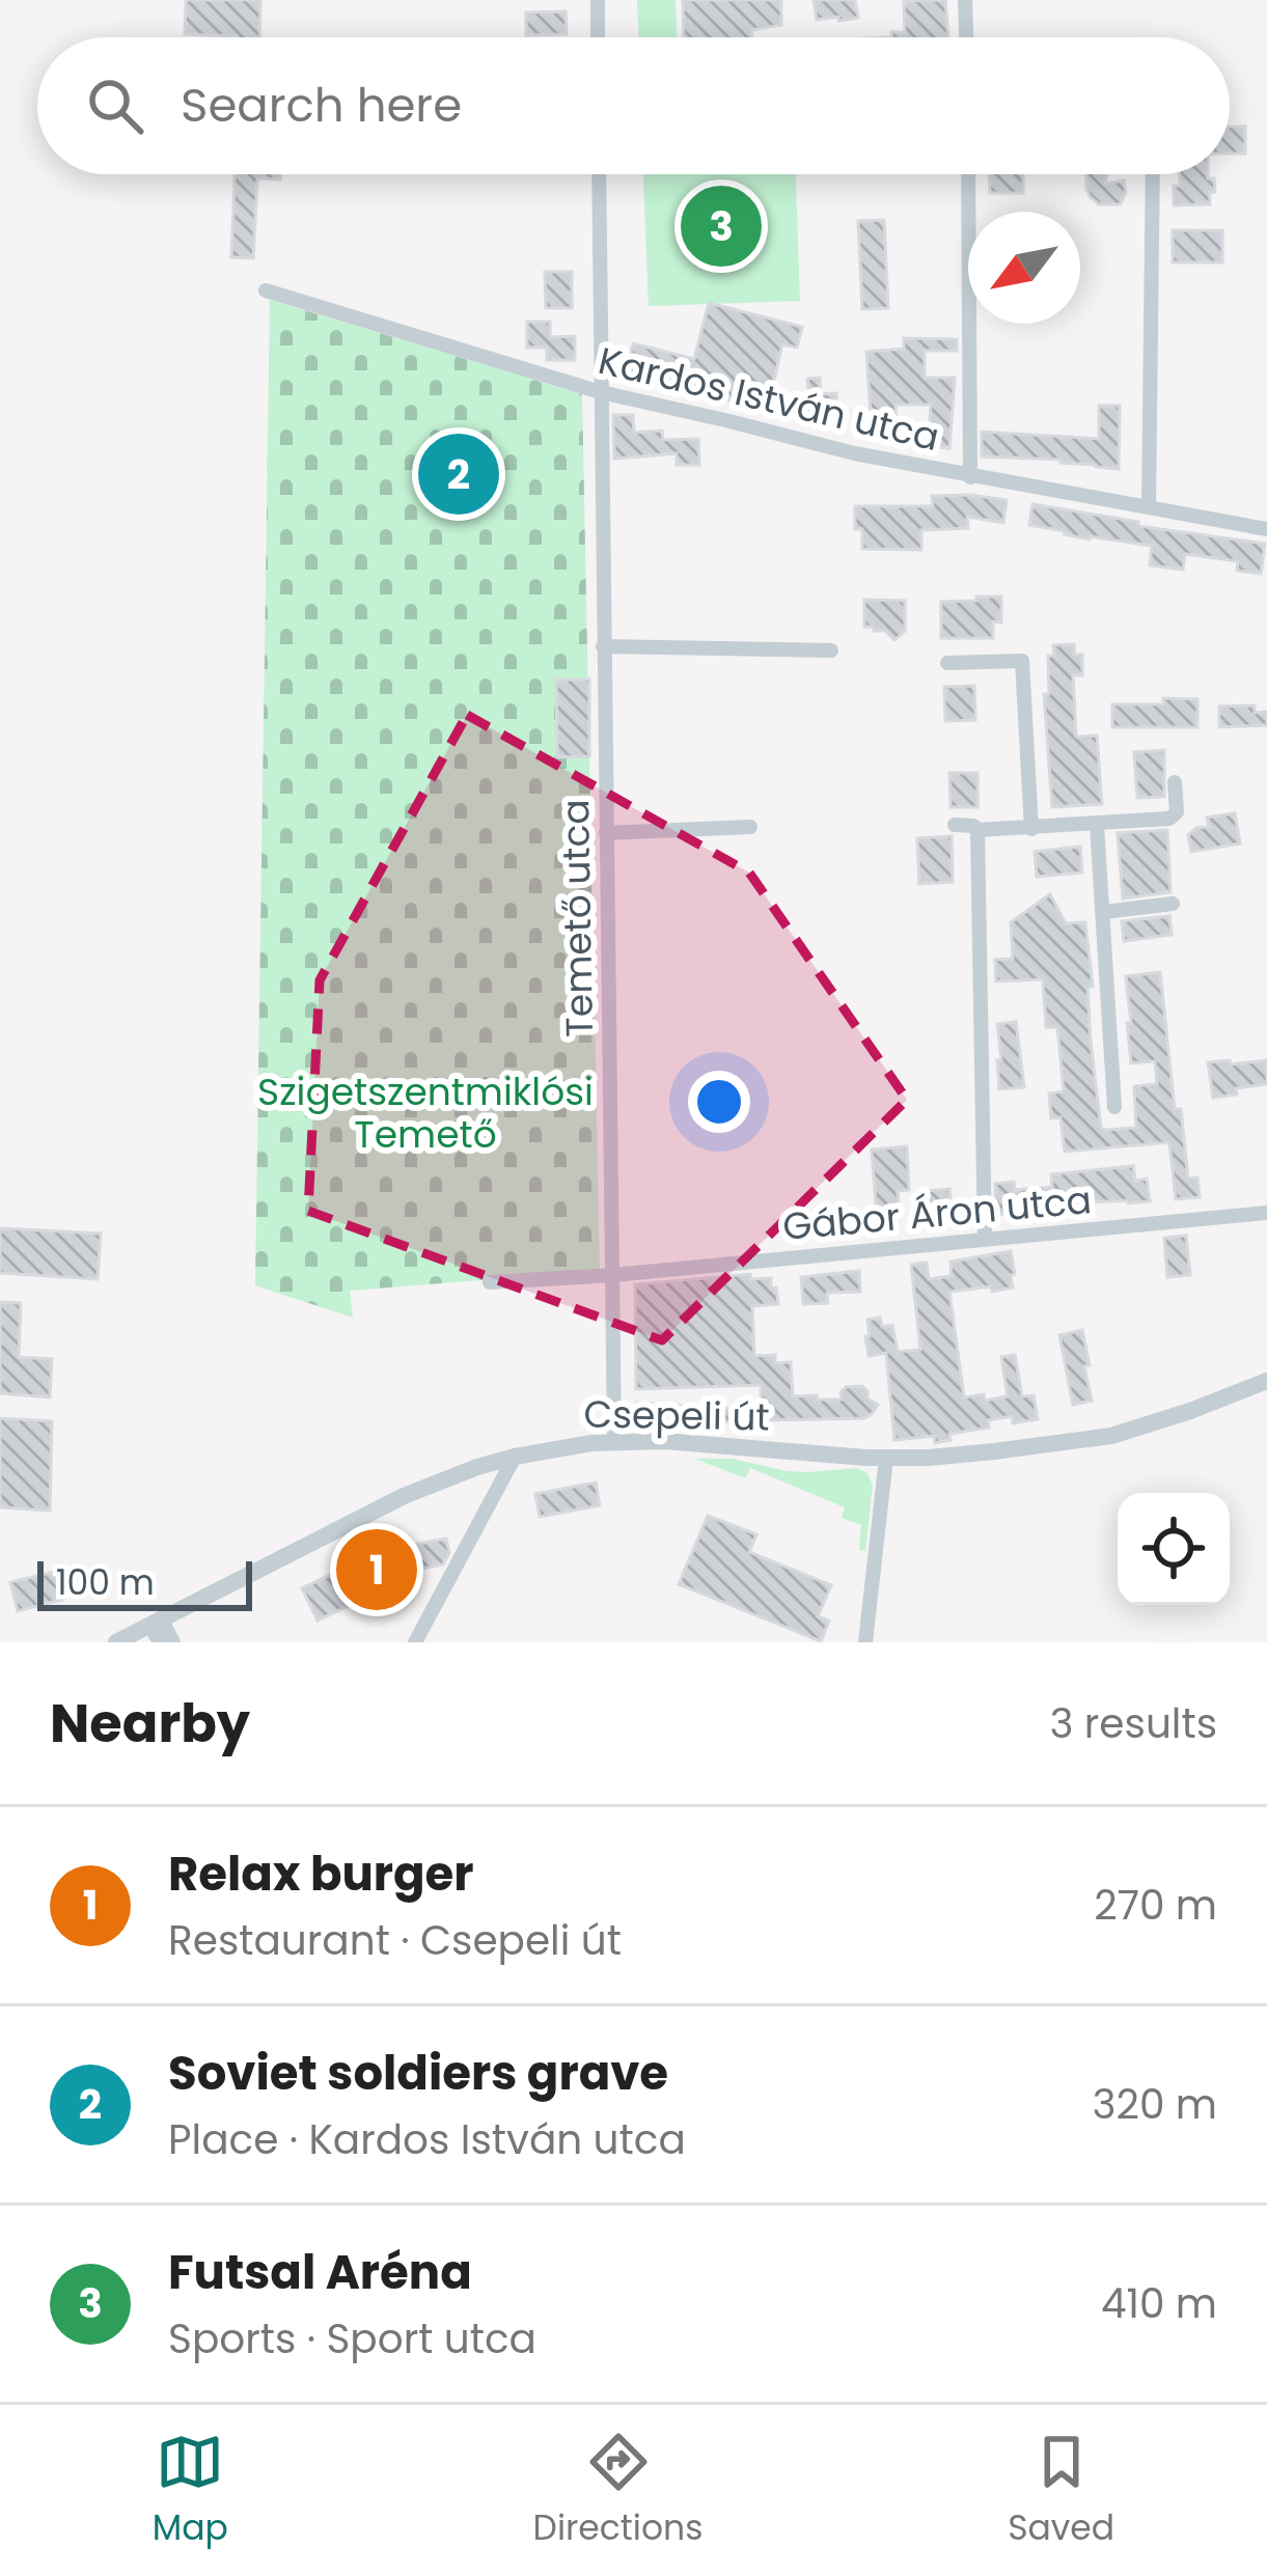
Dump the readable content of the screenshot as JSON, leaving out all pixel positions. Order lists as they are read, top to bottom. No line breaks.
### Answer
{"streets":{"street":["Kardos István utca","Temető utca","Gábor Áron utca","Csepeli út"]},"crossings":[["Kardos István utca","Temető utca"],["Temető utca","Gábor Áron utca"],["Temető utca","Csepeli út"]],"parks":["Szigetszentmiklósi Temető"],"scale_bar":"100 m","north":"bottom left","page":{"search":"Search here","pins":["3","2","1"],"scale":"100 m","heading":["Nearby","3 results"],"list":[{"mark":"1","name":"Relax burger","note":"Restaurant · Csepeli út","value":"270 m"},{"mark":"2","name":"Soviet soldiers grave","note":"Place · Kardos István utca","value":"320 m"},{"mark":"3","name":"Futsal Aréna","note":"Sports · Sport utca","value":"410 m"}],"nav":["Map","Directions","Saved"]}}
